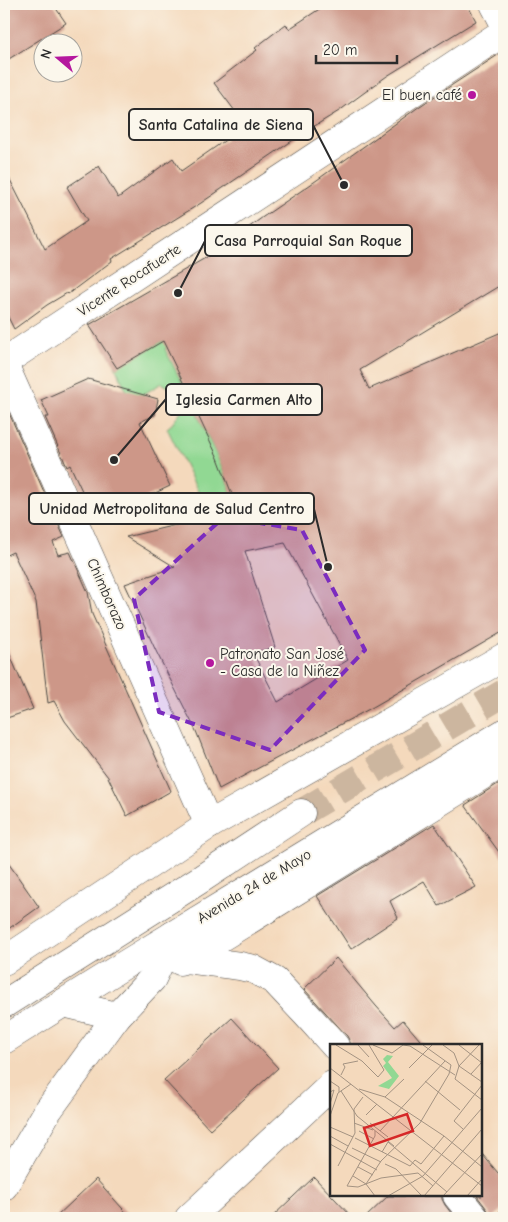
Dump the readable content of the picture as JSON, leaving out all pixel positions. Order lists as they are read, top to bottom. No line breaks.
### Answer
{"streets":{"street":["Vicente Rocafuerte","Chimborazo","Avenida 24 de Mayo"]},"crossings":[["Vicente Rocafuerte","Chimborazo"]],"places":["El buen café","Santa Catalina de Siena","Casa Parroquial San Roque","Iglesia Carmen Alto","Unidad Metropolitana de Salud Centro","Patronato San José - Casa de la Niñez"],"scale_bar":"20 m","north":"left"}
